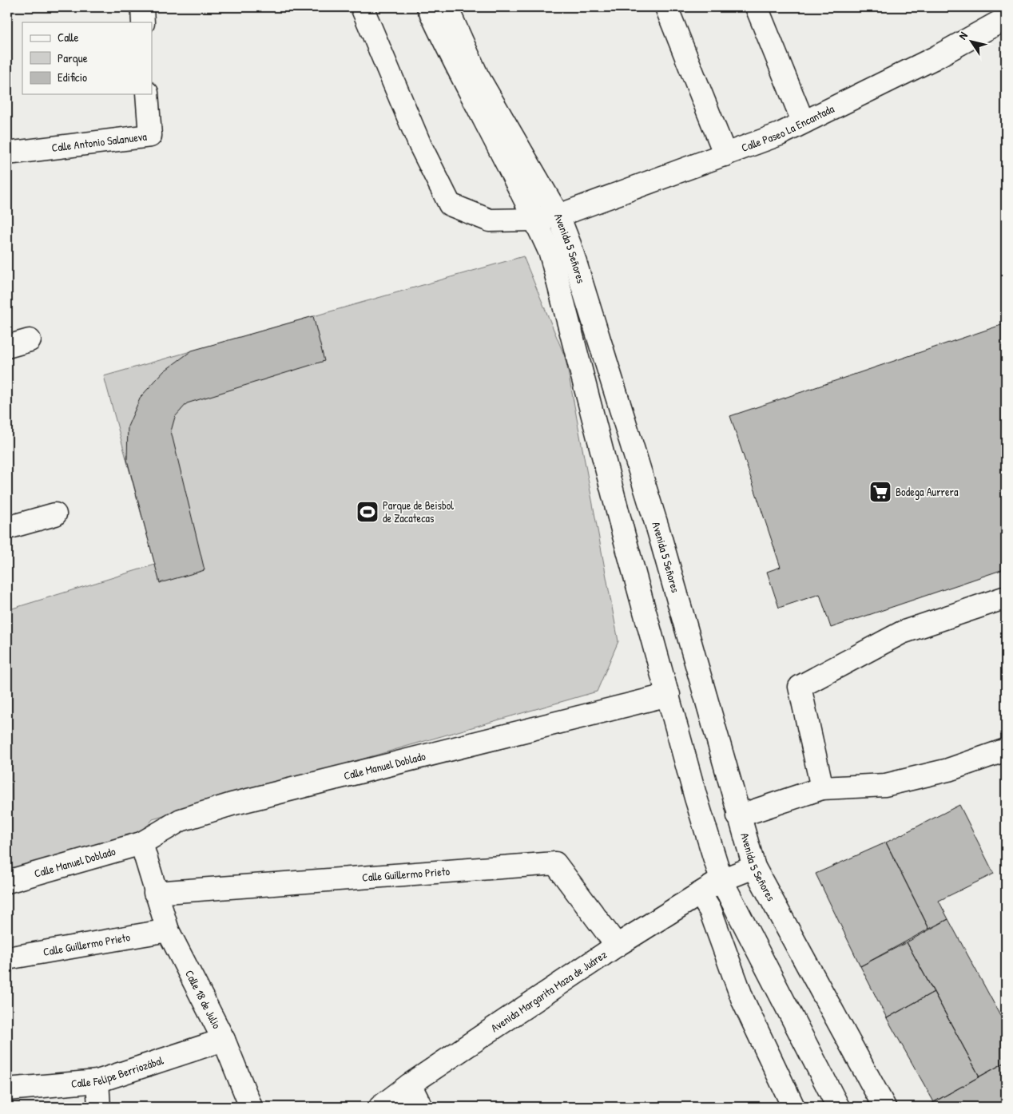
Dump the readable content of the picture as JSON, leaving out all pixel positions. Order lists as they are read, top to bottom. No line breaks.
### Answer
{"streets":{"street":["Calle Paseo La Encantada","Calle Antonio Salanueva","Avenida 5 Señores","Calle Manuel Doblado","Calle Guillermo Prieto","Avenida Margarita Maza de Juárez","Calle 18 de Julio","Calle Felipe Berriozábal"]},"crossings":[["Calle Paseo La Encantada","Avenida 5 Señores"],["Avenida 5 Señores","Calle Manuel Doblado"],["Avenida 5 Señores","Avenida Margarita Maza de Juárez"],["Calle Guillermo Prieto","Avenida Margarita Maza de Juárez"],["Calle Guillermo Prieto","Calle 18 de Julio"],["Calle 18 de Julio","Calle Felipe Berriozábal"]],"places":{"supermarket":["Bodega Aurrera"],"sports":["Parque de Beisbol de Zacatecas"]},"legend":["Calle","Parque","Edificio"],"north":"top left"}
